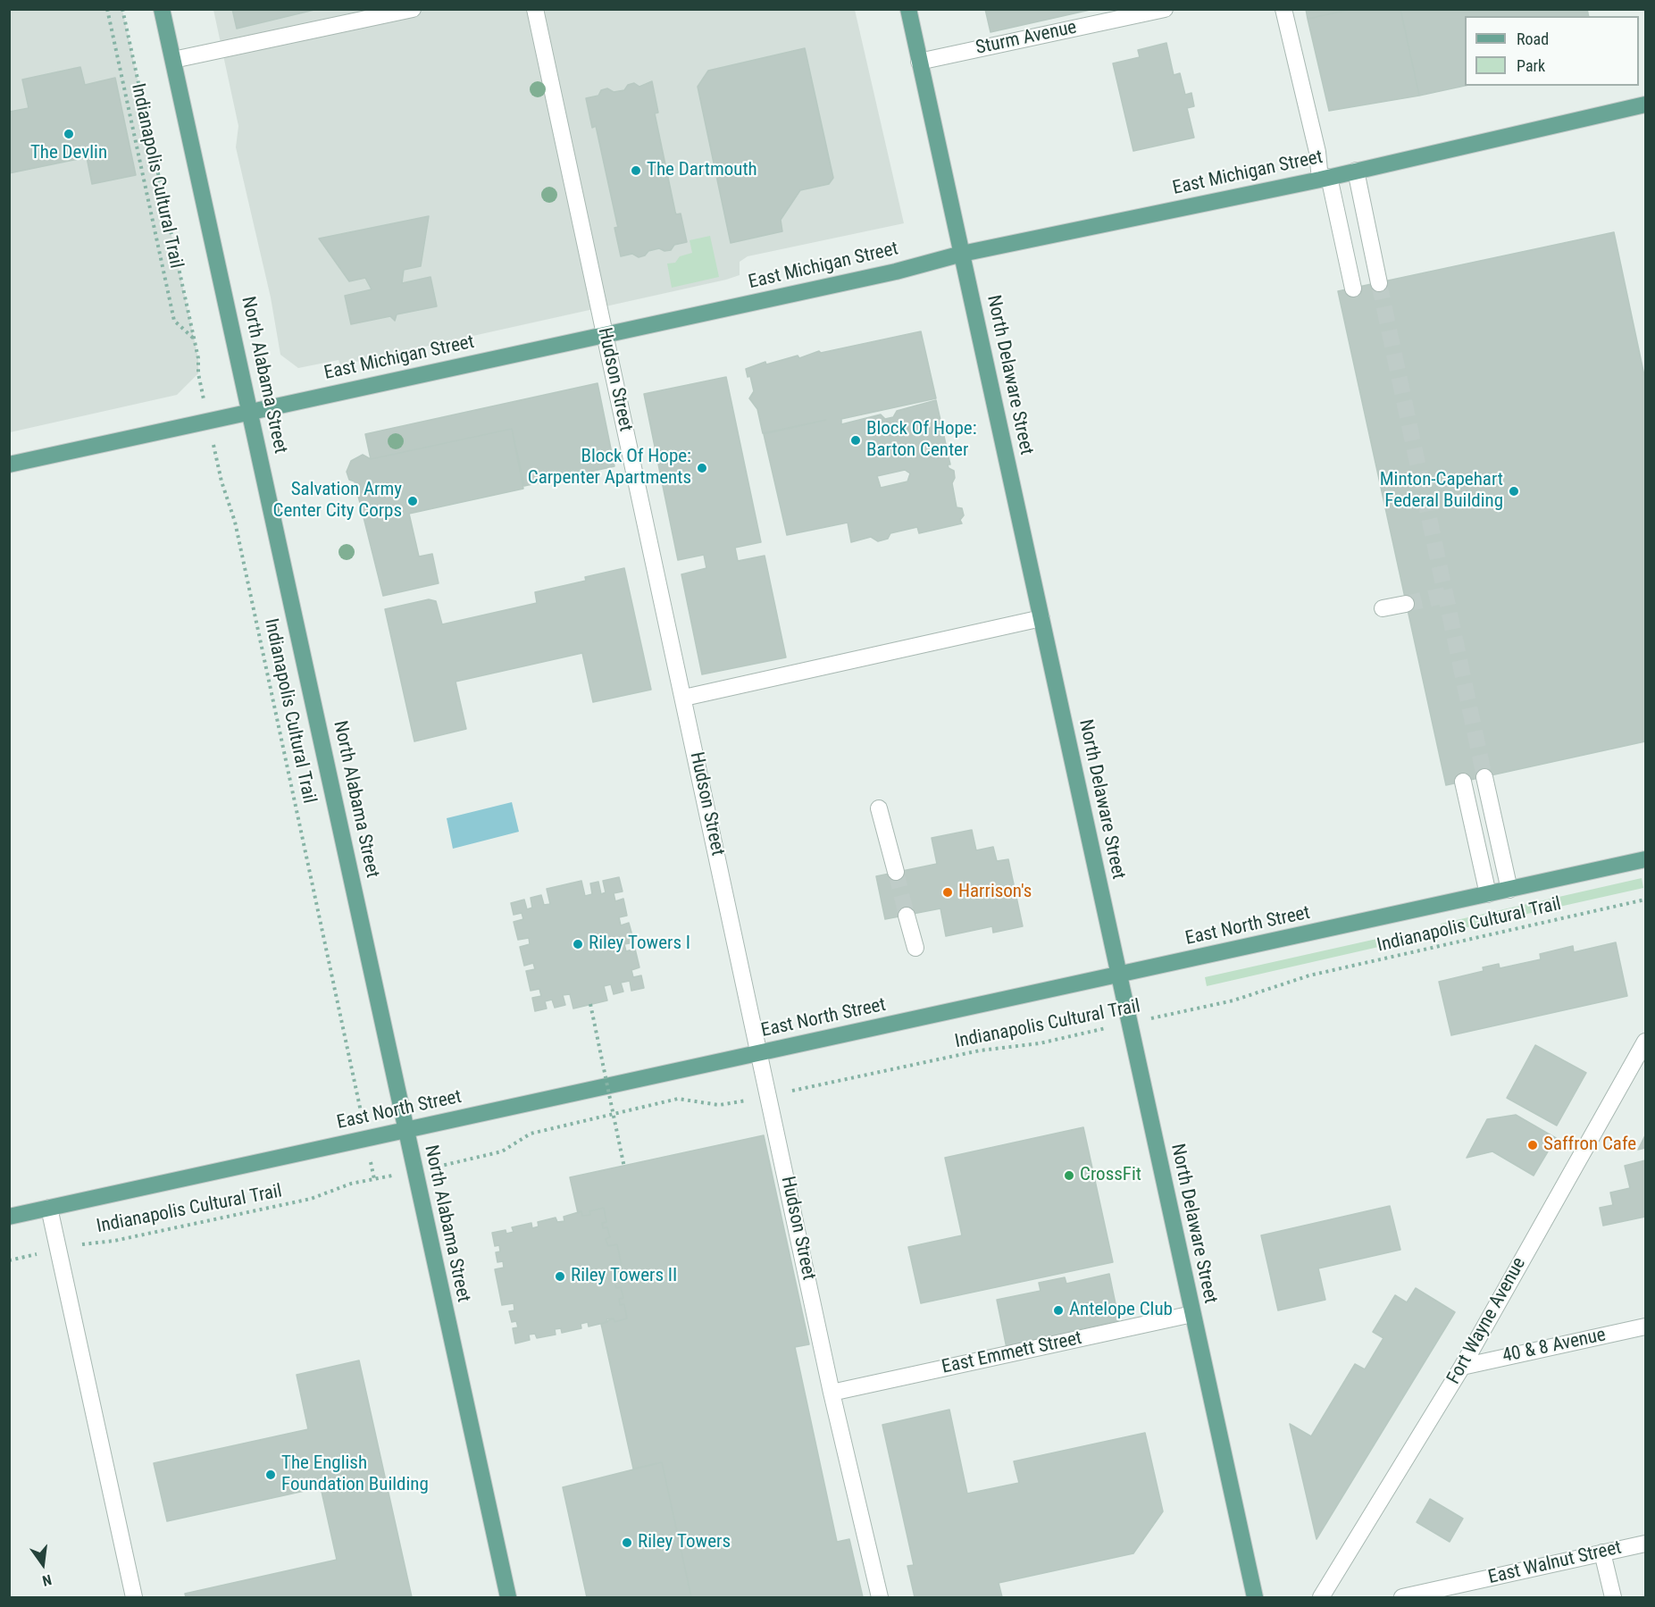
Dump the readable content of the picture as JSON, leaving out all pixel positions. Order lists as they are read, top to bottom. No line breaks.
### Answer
{"streets":{"main road":["East Michigan Street","North Alabama Street","North Delaware Street","East North Street"],"street":["Sturm Avenue","Hudson Street","Fort Wayne Avenue","40 & 8 Avenue","East Emmett Street","East Walnut Street"],"path":["Indianapolis Cultural Trail"]},"crossings":[["Sturm Avenue","North Delaware Street"],["East Michigan Street","Indianapolis Cultural Trail"],["East Michigan Street","North Alabama Street"],["East Michigan Street","North Delaware Street"],["East Michigan Street","Hudson Street"],["Indianapolis Cultural Trail","North Delaware Street"],["Indianapolis Cultural Trail","Hudson Street"],["North Alabama Street","East North Street"],["North Delaware Street","East North Street"],["North Delaware Street","East Emmett Street"],["Hudson Street","East North Street"],["Hudson Street","East Emmett Street"],["Fort Wayne Avenue","40 & 8 Avenue"]],"places":["The Devlin","The Dartmouth","Block Of Hope: Barton Center","Block Of Hope: Carpenter Apartments","Minton-Capehart Federal Building","Salvation Army Center City Corps","Harrison's","Riley Towers I","Saffron Cafe","CrossFit","Riley Towers II","Antelope Club","The English Foundation Building","Riley Towers"],"legend":["Road","Park"],"north":"bottom"}
